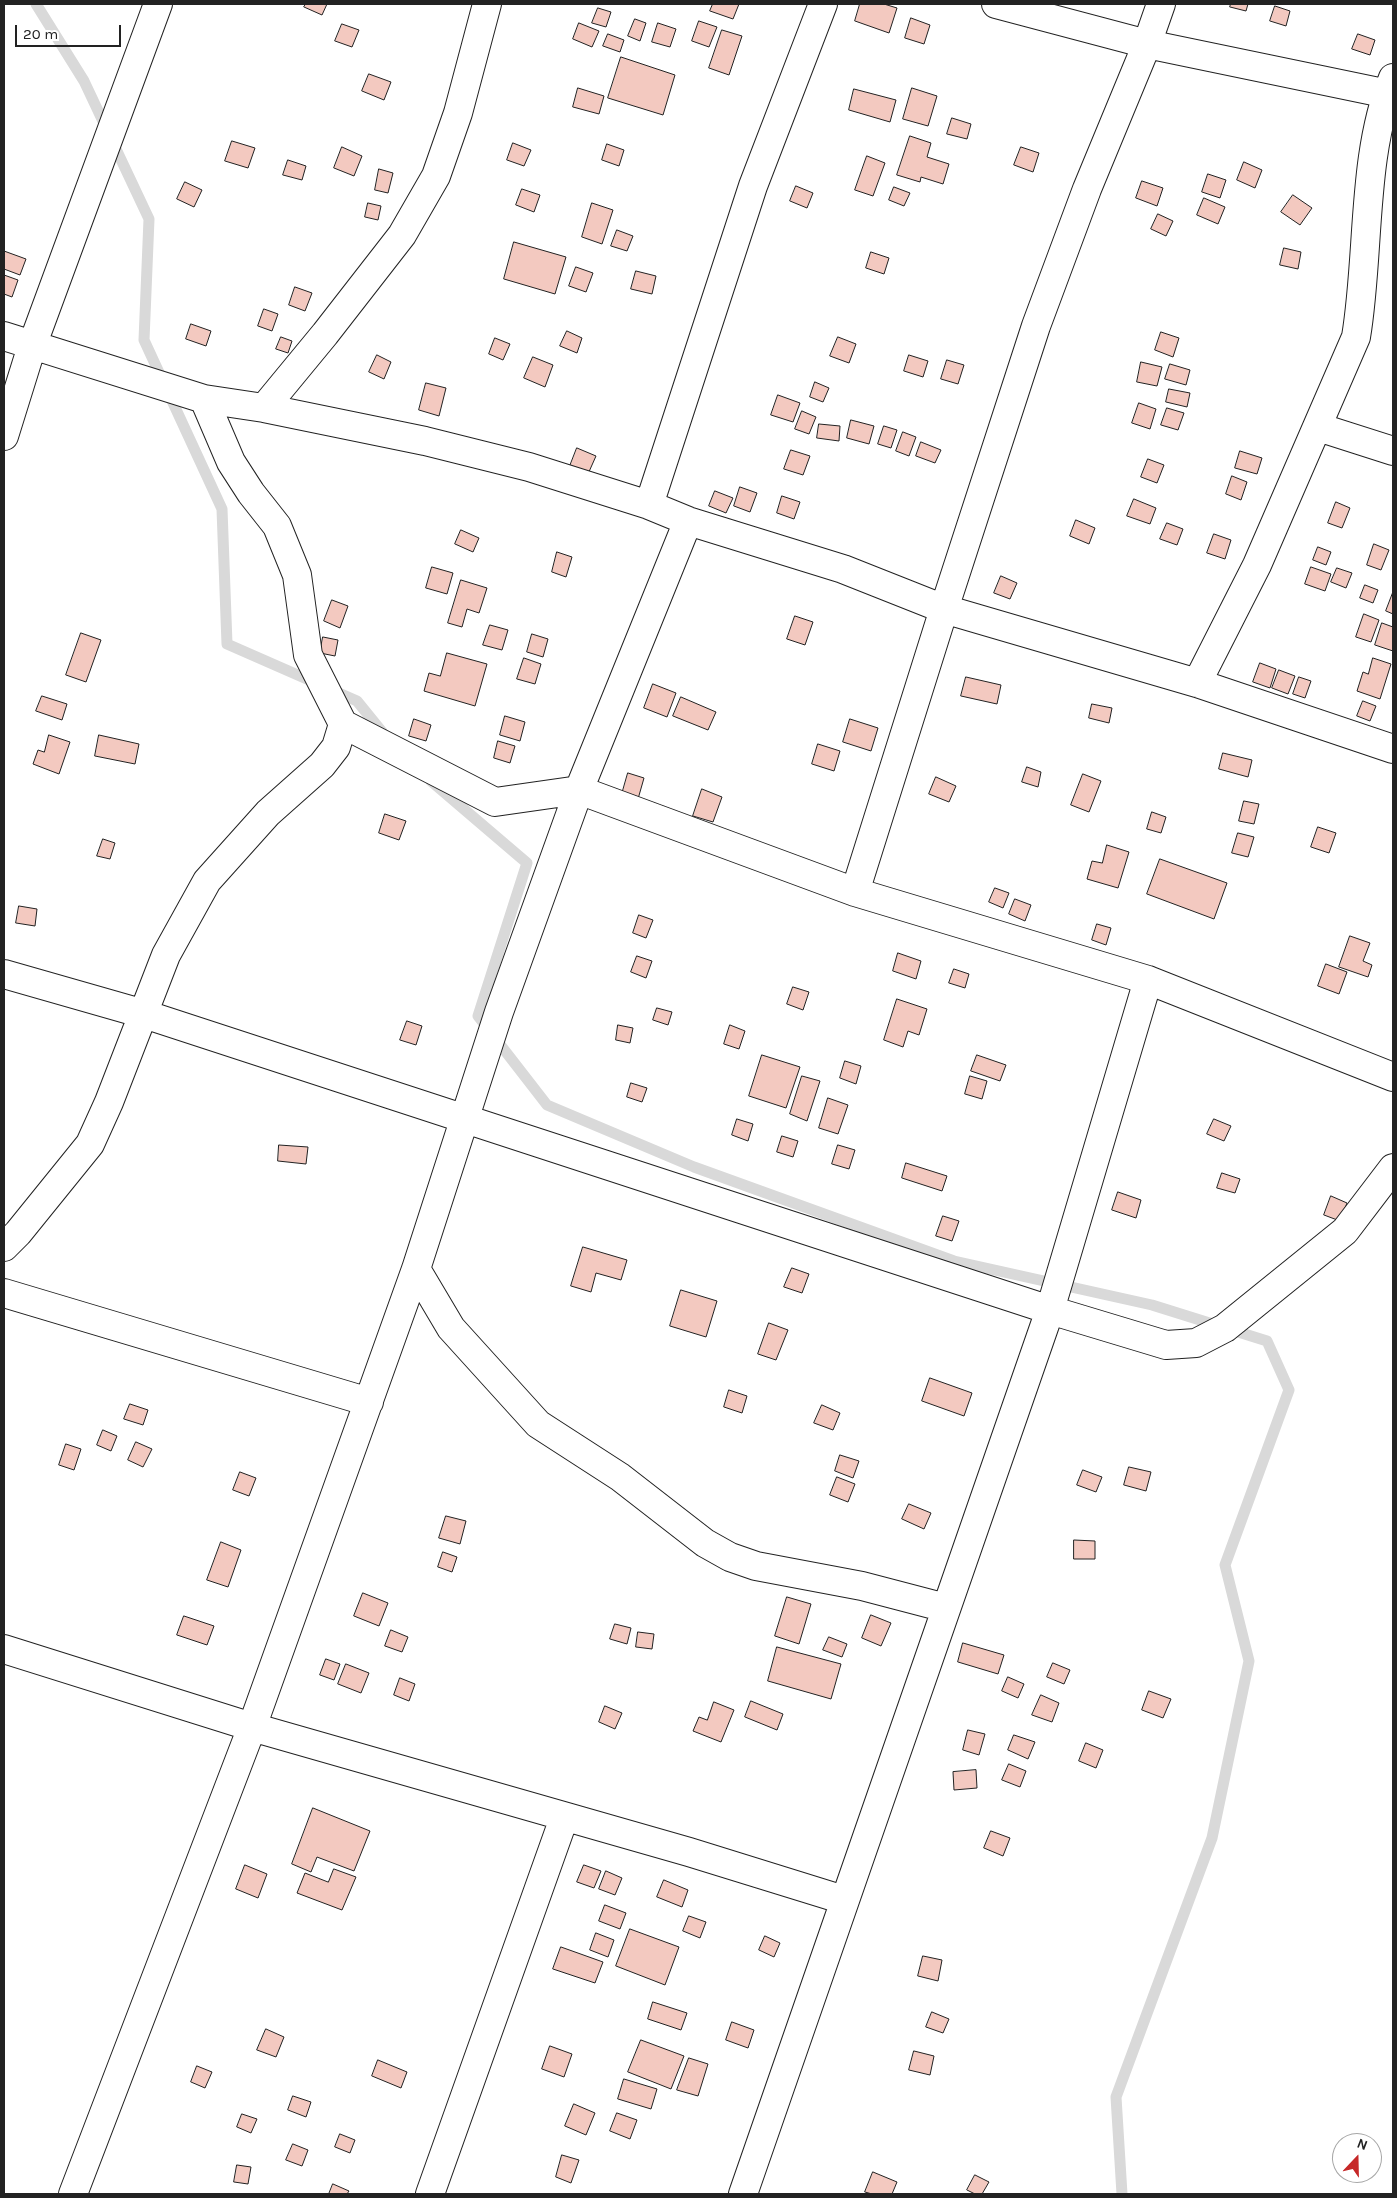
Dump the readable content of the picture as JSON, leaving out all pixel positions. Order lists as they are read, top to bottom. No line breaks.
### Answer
{"scale_bar":"20 m","north":"top"}
